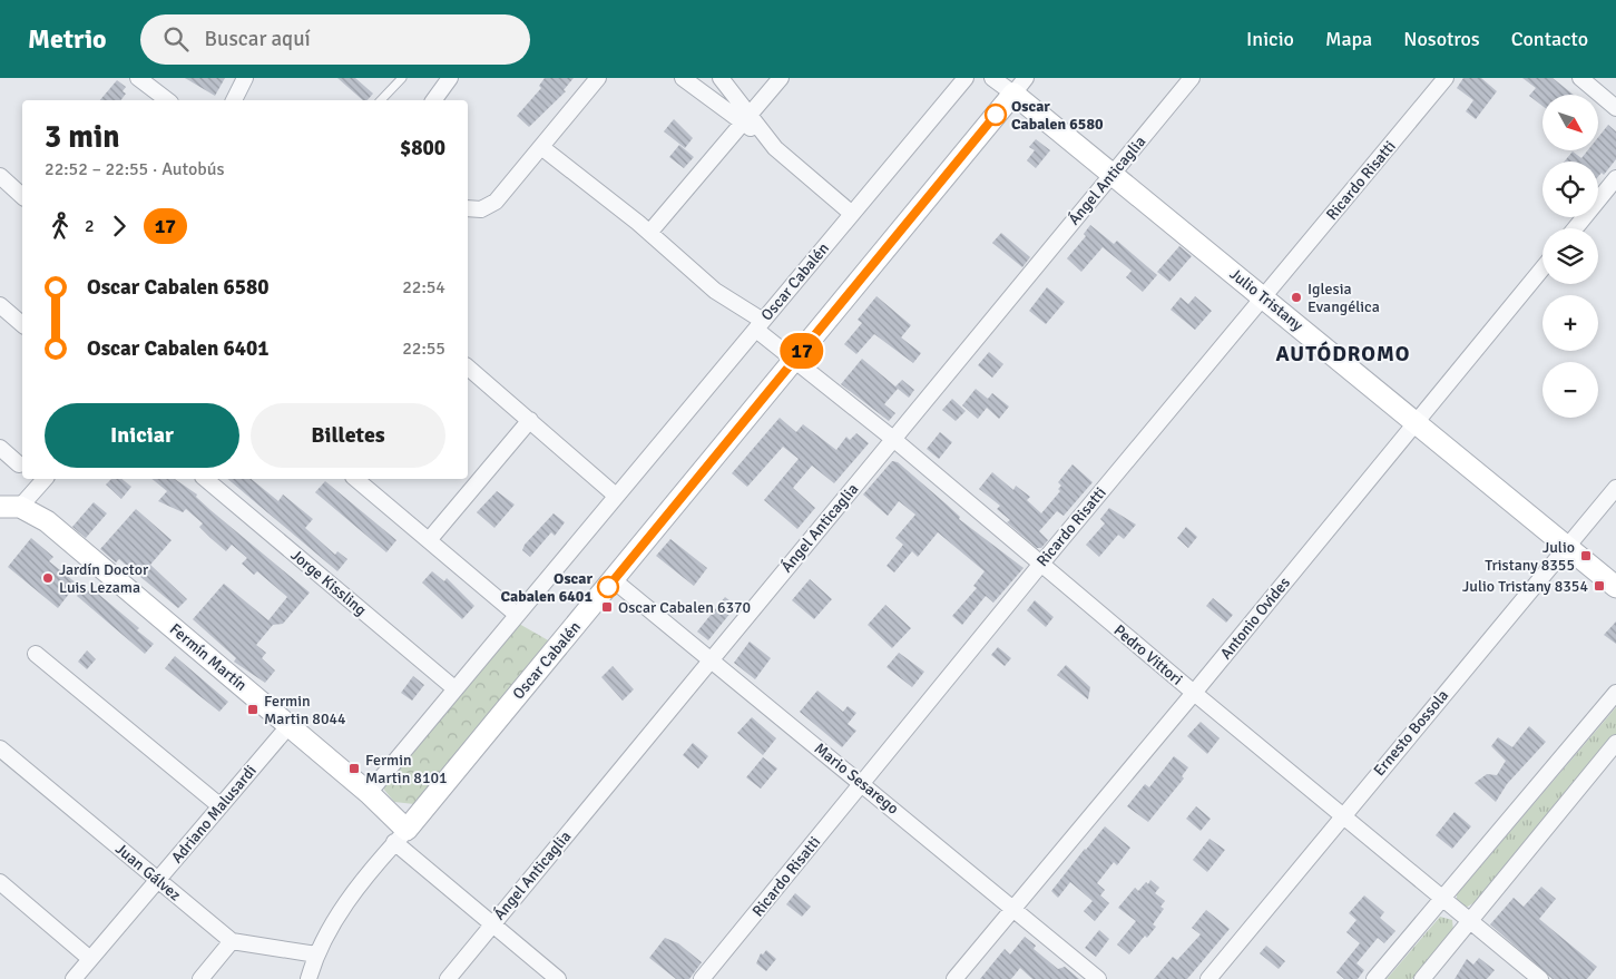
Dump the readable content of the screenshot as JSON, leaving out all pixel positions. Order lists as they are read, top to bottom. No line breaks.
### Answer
{"streets":{"main road":["Oscar Cabalén","Julio Tristany","Fermín Martín"],"street":["Ángel Anticaglia","Ricardo Risatti","Jorge Kissling","Antonio Ovides","Pedro Vittori","Ernesto Bossola","Mario Sesarego","Adriano Malusardi","Juan Gálvez"]},"crossings":[["Ángel Anticaglia","Julio Tristany"],["Ángel Anticaglia","Pedro Vittori"],["Ángel Anticaglia","Fermín Martín"],["Ángel Anticaglia","Mario Sesarego"],["Ricardo Risatti","Julio Tristany"],["Ricardo Risatti","Pedro Vittori"],["Ricardo Risatti","Mario Sesarego"],["Oscar Cabalén","Julio Tristany"],["Oscar Cabalén","Jorge Kissling"],["Oscar Cabalén","Pedro Vittori"],["Oscar Cabalén","Fermín Martín"],["Oscar Cabalén","Mario Sesarego"],["Julio Tristany","Antonio Ovides"],["Julio Tristany","Ernesto Bossola"],["Antonio Ovides","Pedro Vittori"],["Antonio Ovides","Mario Sesarego"],["Pedro Vittori","Ernesto Bossola"],["Fermín Martín","Adriano Malusardi"],["Adriano Malusardi","Juan Gálvez"]],"districts":["AUTÓDROMO"],"places":{"other":["Oscar Cabalen 6580","Iglesia Evangélica","Jardín Doctor Luis Lezama","Oscar Cabalen 6401"],"transit":["Julio Tristany 8355","Julio Tristany 8354","Oscar Cabalen 6370","Fermin Martin 8044","Fermin Martin 8101"]},"lines":["bus line 17"],"north":"bottom right","page":{"header":"Metrio","search":"Buscar aquí","nav":["Inicio","Mapa","Nosotros","Contacto"],"on_map":"17","map_buttons":["+","−"],"heading":["3 min","22:52 – 22:55 · Autobús","$800"],"legs":["2","17"],"list":[{"name":"Oscar Cabalen 6580","value":"22:54"},{"name":"Oscar Cabalen 6401","value":"22:55"}],"buttons":["Iniciar","Billetes"]}}
